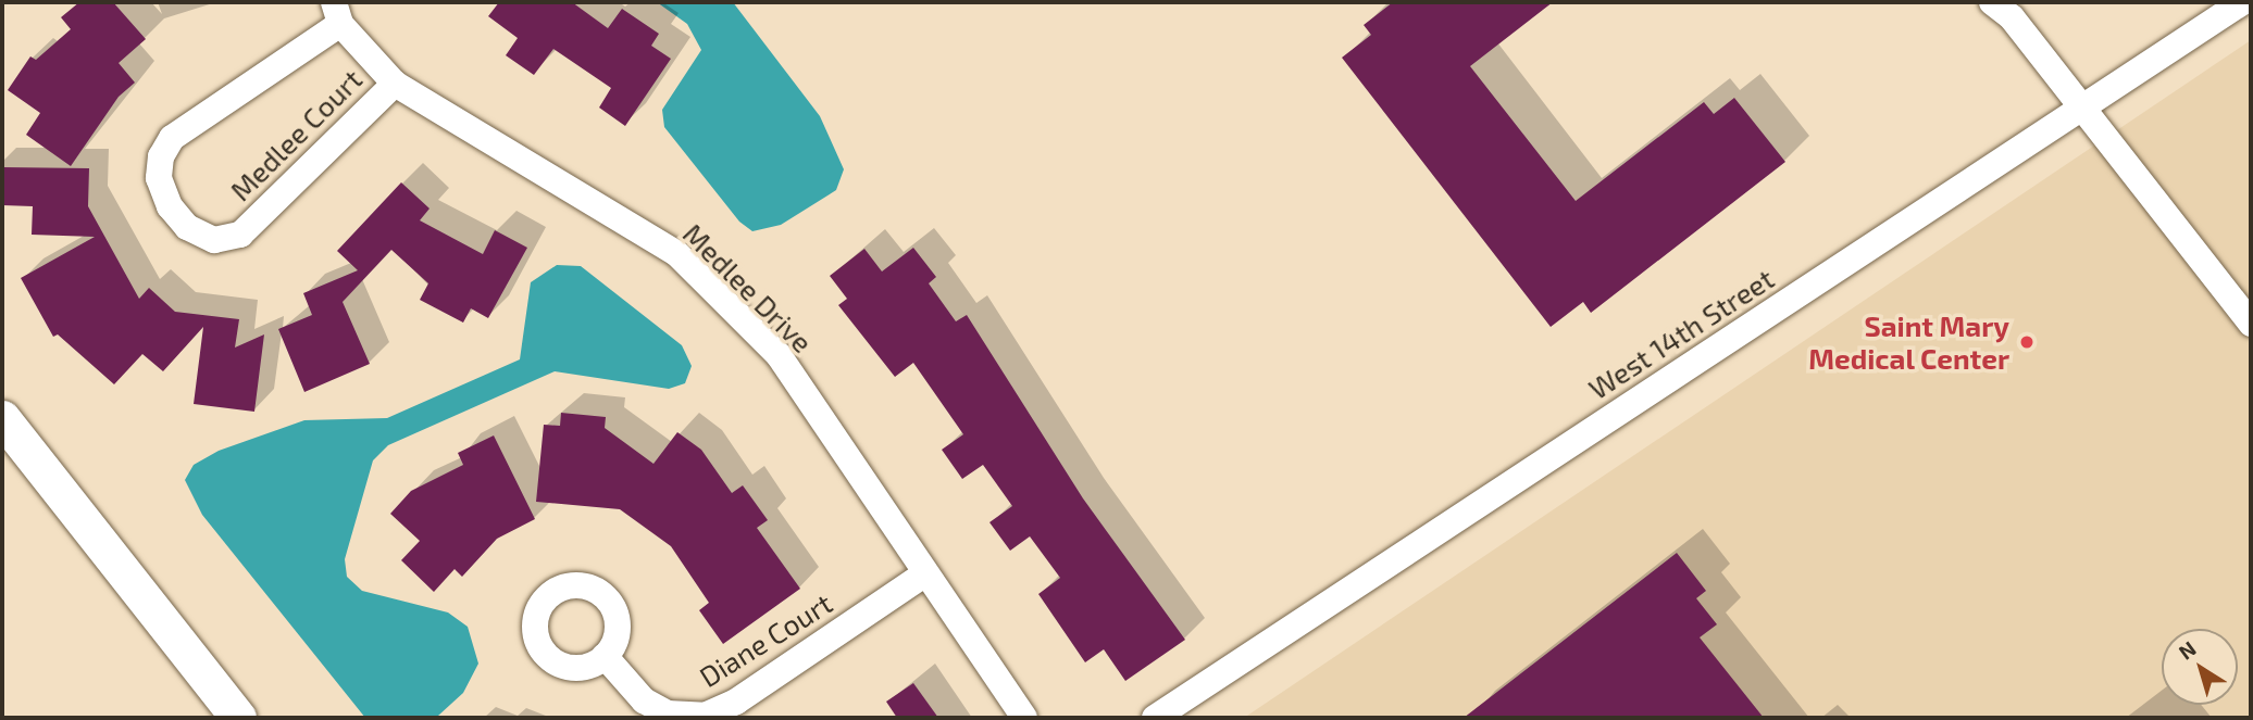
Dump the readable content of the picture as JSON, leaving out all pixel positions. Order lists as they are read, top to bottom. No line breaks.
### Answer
{"streets":{"street":["Medlee Court","Medlee Drive","West 14th Street","Diane Court"]},"crossings":[["Medlee Court","Medlee Drive"],["Medlee Drive","Diane Court"]],"places":["Saint Mary Medical Center"],"north":"top left"}
